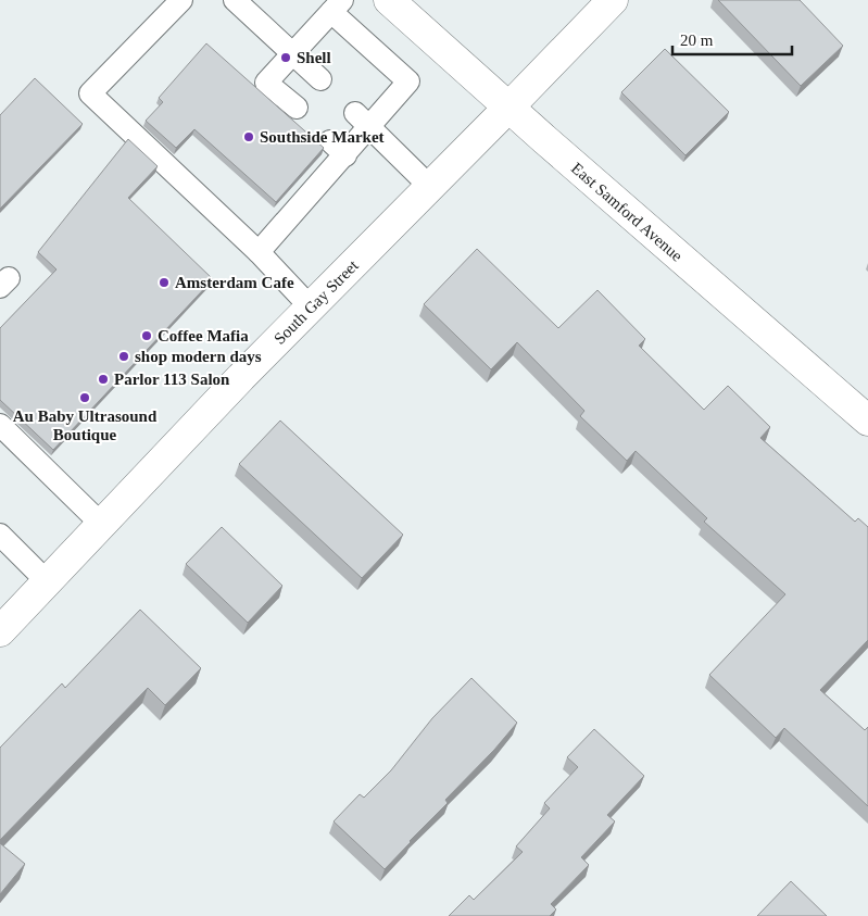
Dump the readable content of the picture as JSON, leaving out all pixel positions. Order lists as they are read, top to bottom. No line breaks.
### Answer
{"streets":{"street":["East Samford Avenue","South Gay Street"]},"crossings":[["East Samford Avenue","South Gay Street"]],"places":["Shell","Southside Market","Amsterdam Cafe","Coffee Mafia","shop modern days","Parlor 113 Salon","Au Baby Ultrasound Boutique"],"scale_bar":"20 m"}
